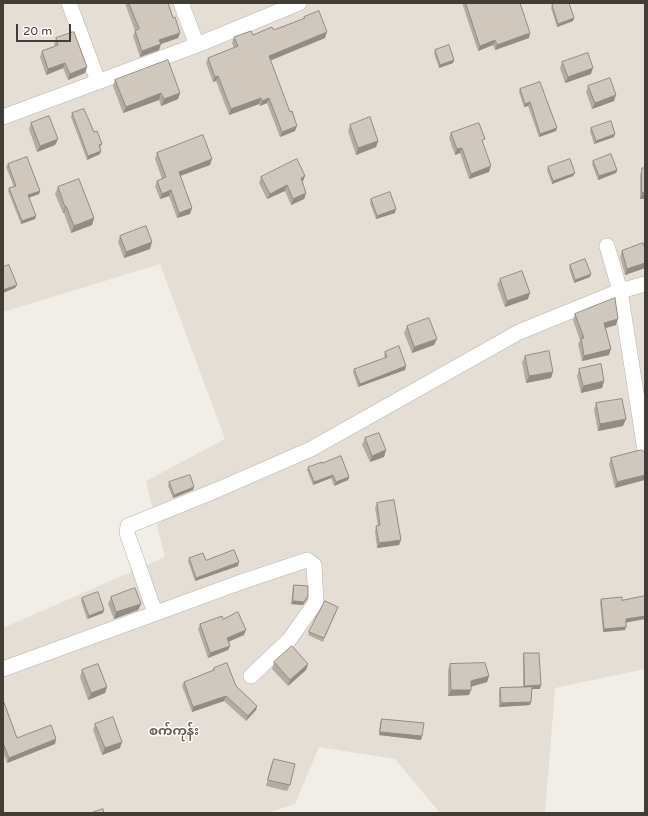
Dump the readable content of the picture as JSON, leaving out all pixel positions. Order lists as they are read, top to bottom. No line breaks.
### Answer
{"districts":["စက်ကုန်း"],"scale_bar":"20 m"}
